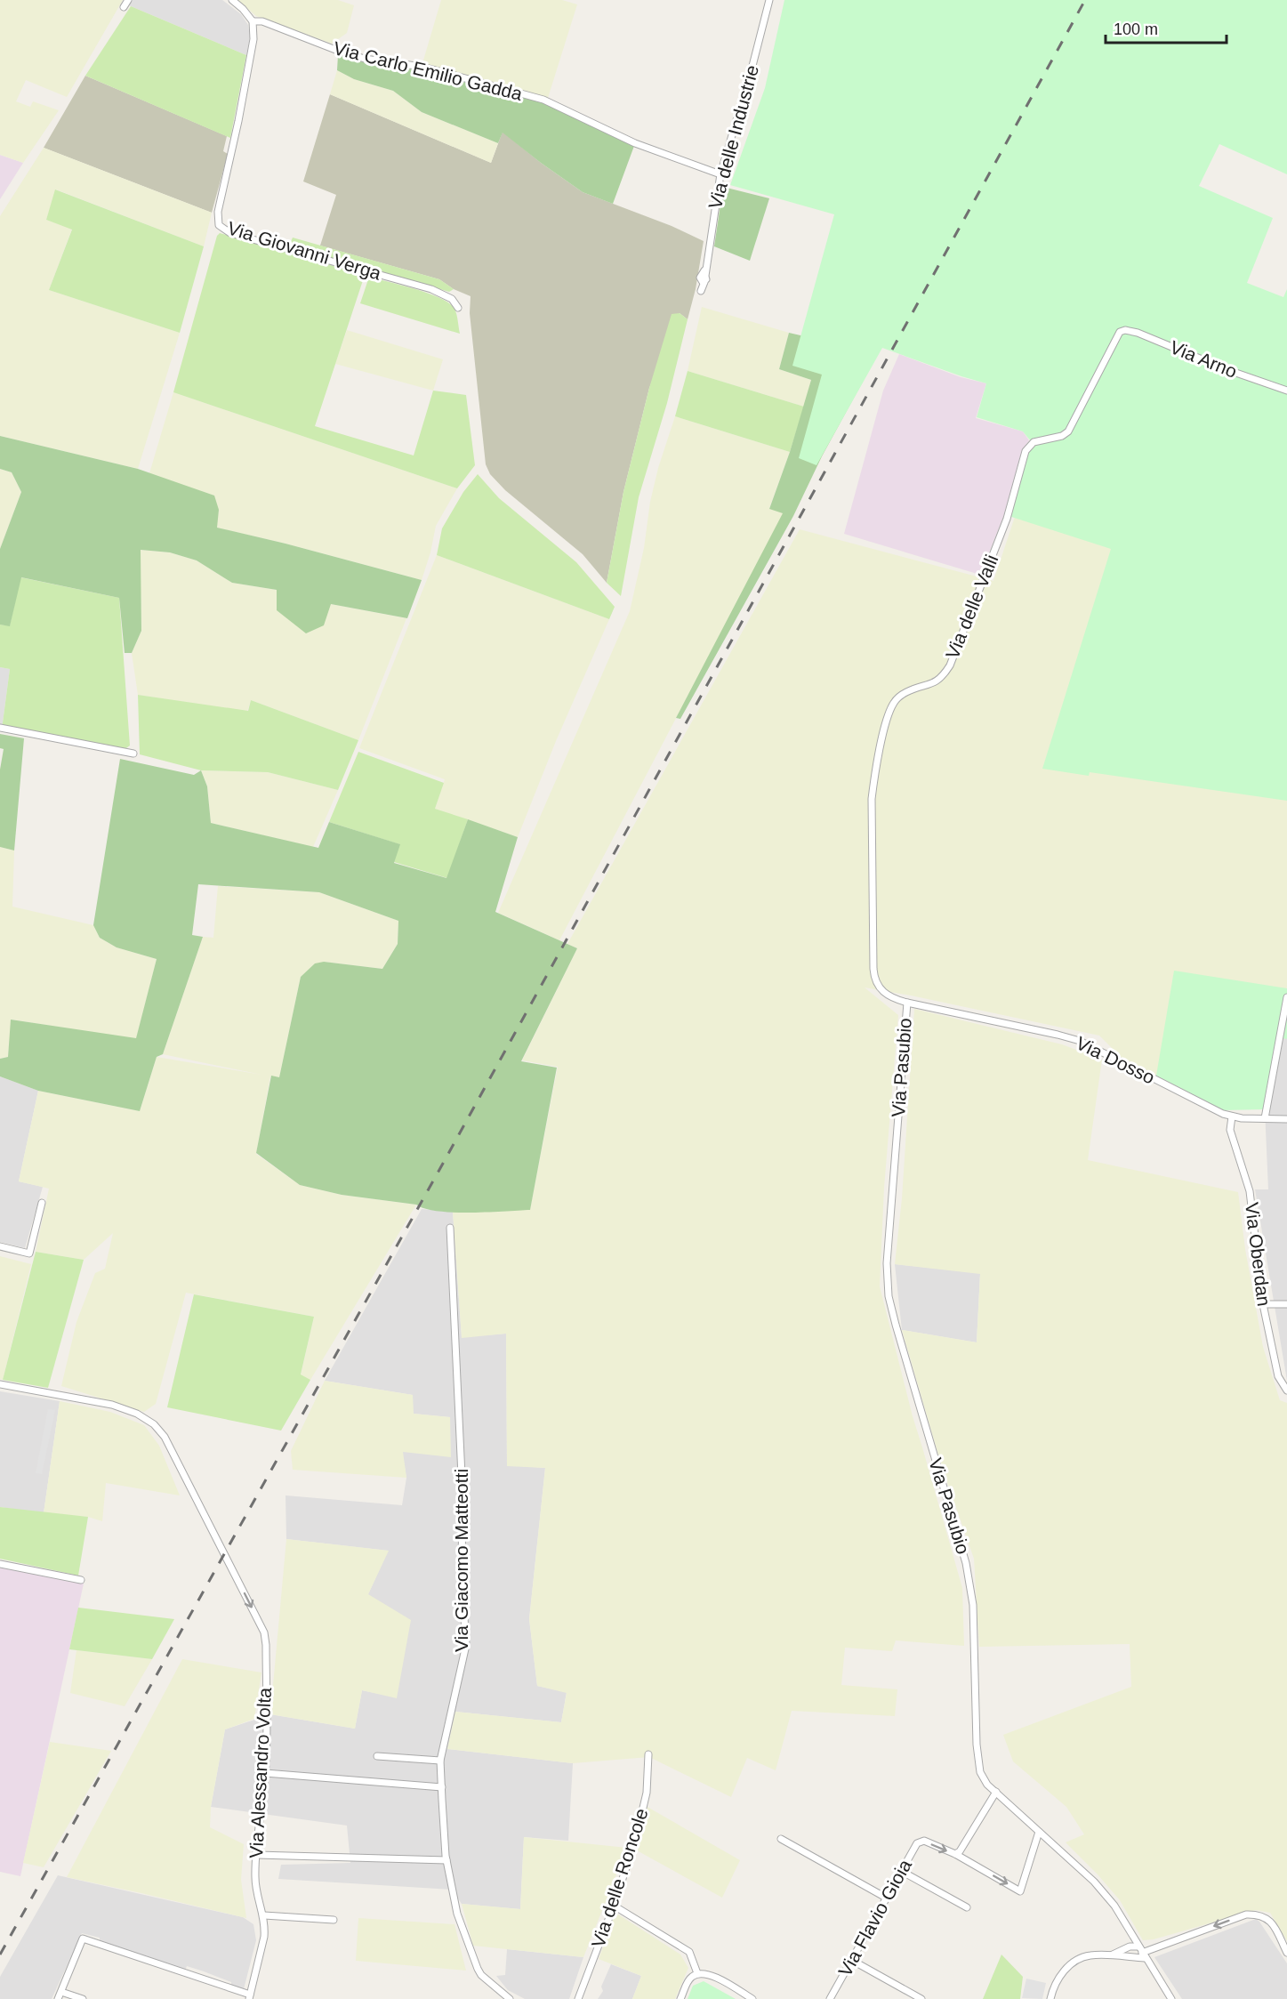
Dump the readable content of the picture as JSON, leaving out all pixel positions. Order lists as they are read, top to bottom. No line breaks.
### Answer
{"streets":{"street":["Via Carlo Emilio Gadda","Via delle Industrie","Via Giovanni Verga","Via Arno","Via delle Valli","Via Dosso","Via Pasubio","Via Oberdan","Via Giacomo Matteotti","Via Alessandro Volta","Via delle Roncole","Via Flavio Gioia"]},"crossings":[["Via Carlo Emilio Gadda","Via delle Industrie"],["Via Carlo Emilio Gadda","Via Giovanni Verga"],["Via Arno","Via delle Valli"],["Via delle Valli","Via Dosso"],["Via delle Valli","Via Pasubio"],["Via Dosso","Via Pasubio"],["Via Dosso","Via Oberdan"]],"one_way":["Via Alessandro Volta"],"scale_bar":"100 m"}
